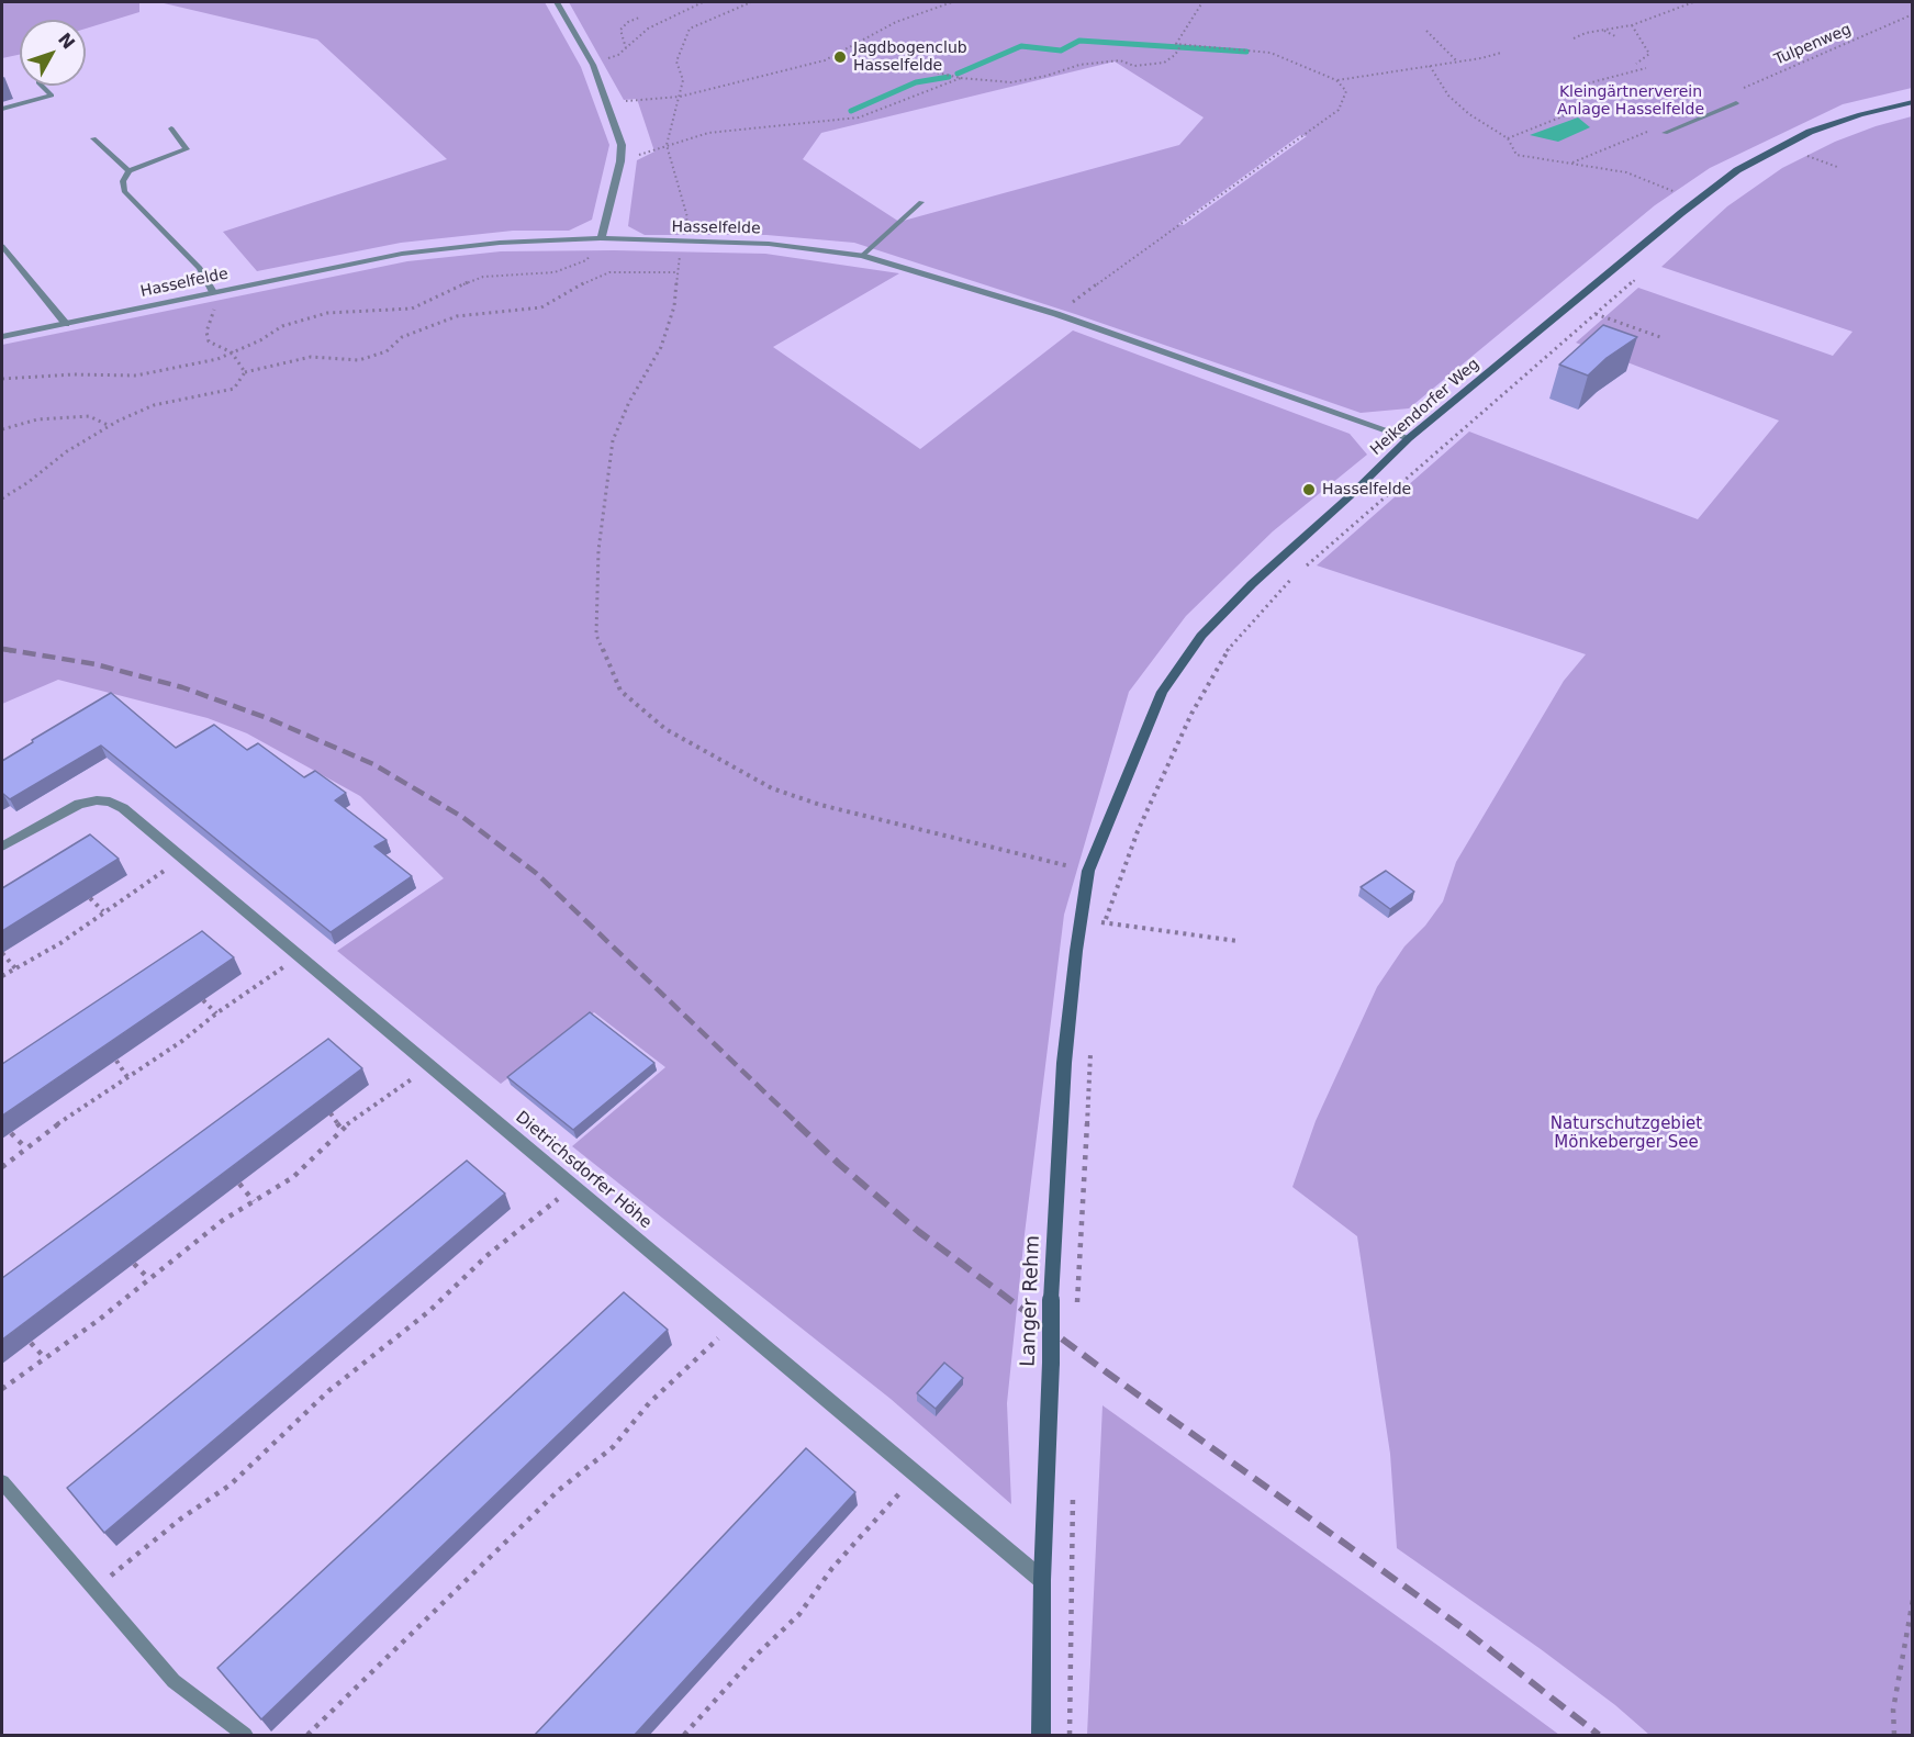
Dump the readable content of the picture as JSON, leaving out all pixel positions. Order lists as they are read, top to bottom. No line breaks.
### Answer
{"streets":{"street":["Hasselfelde","Heikendorfer Weg","Dietrichsdorfer Höhe","Langer Rehm"],"path":["Tulpenweg"]},"crossings":[["Hasselfelde","Heikendorfer Weg"],["Heikendorfer Weg","Langer Rehm"],["Dietrichsdorfer Höhe","Langer Rehm"]],"parks":["Kleingärtnerverein Anlage Hasselfelde","Naturschutzgebiet Mönkeberger See"],"places":["Jagdbogenclub Hasselfelde","Hasselfelde"],"north":"top right"}
